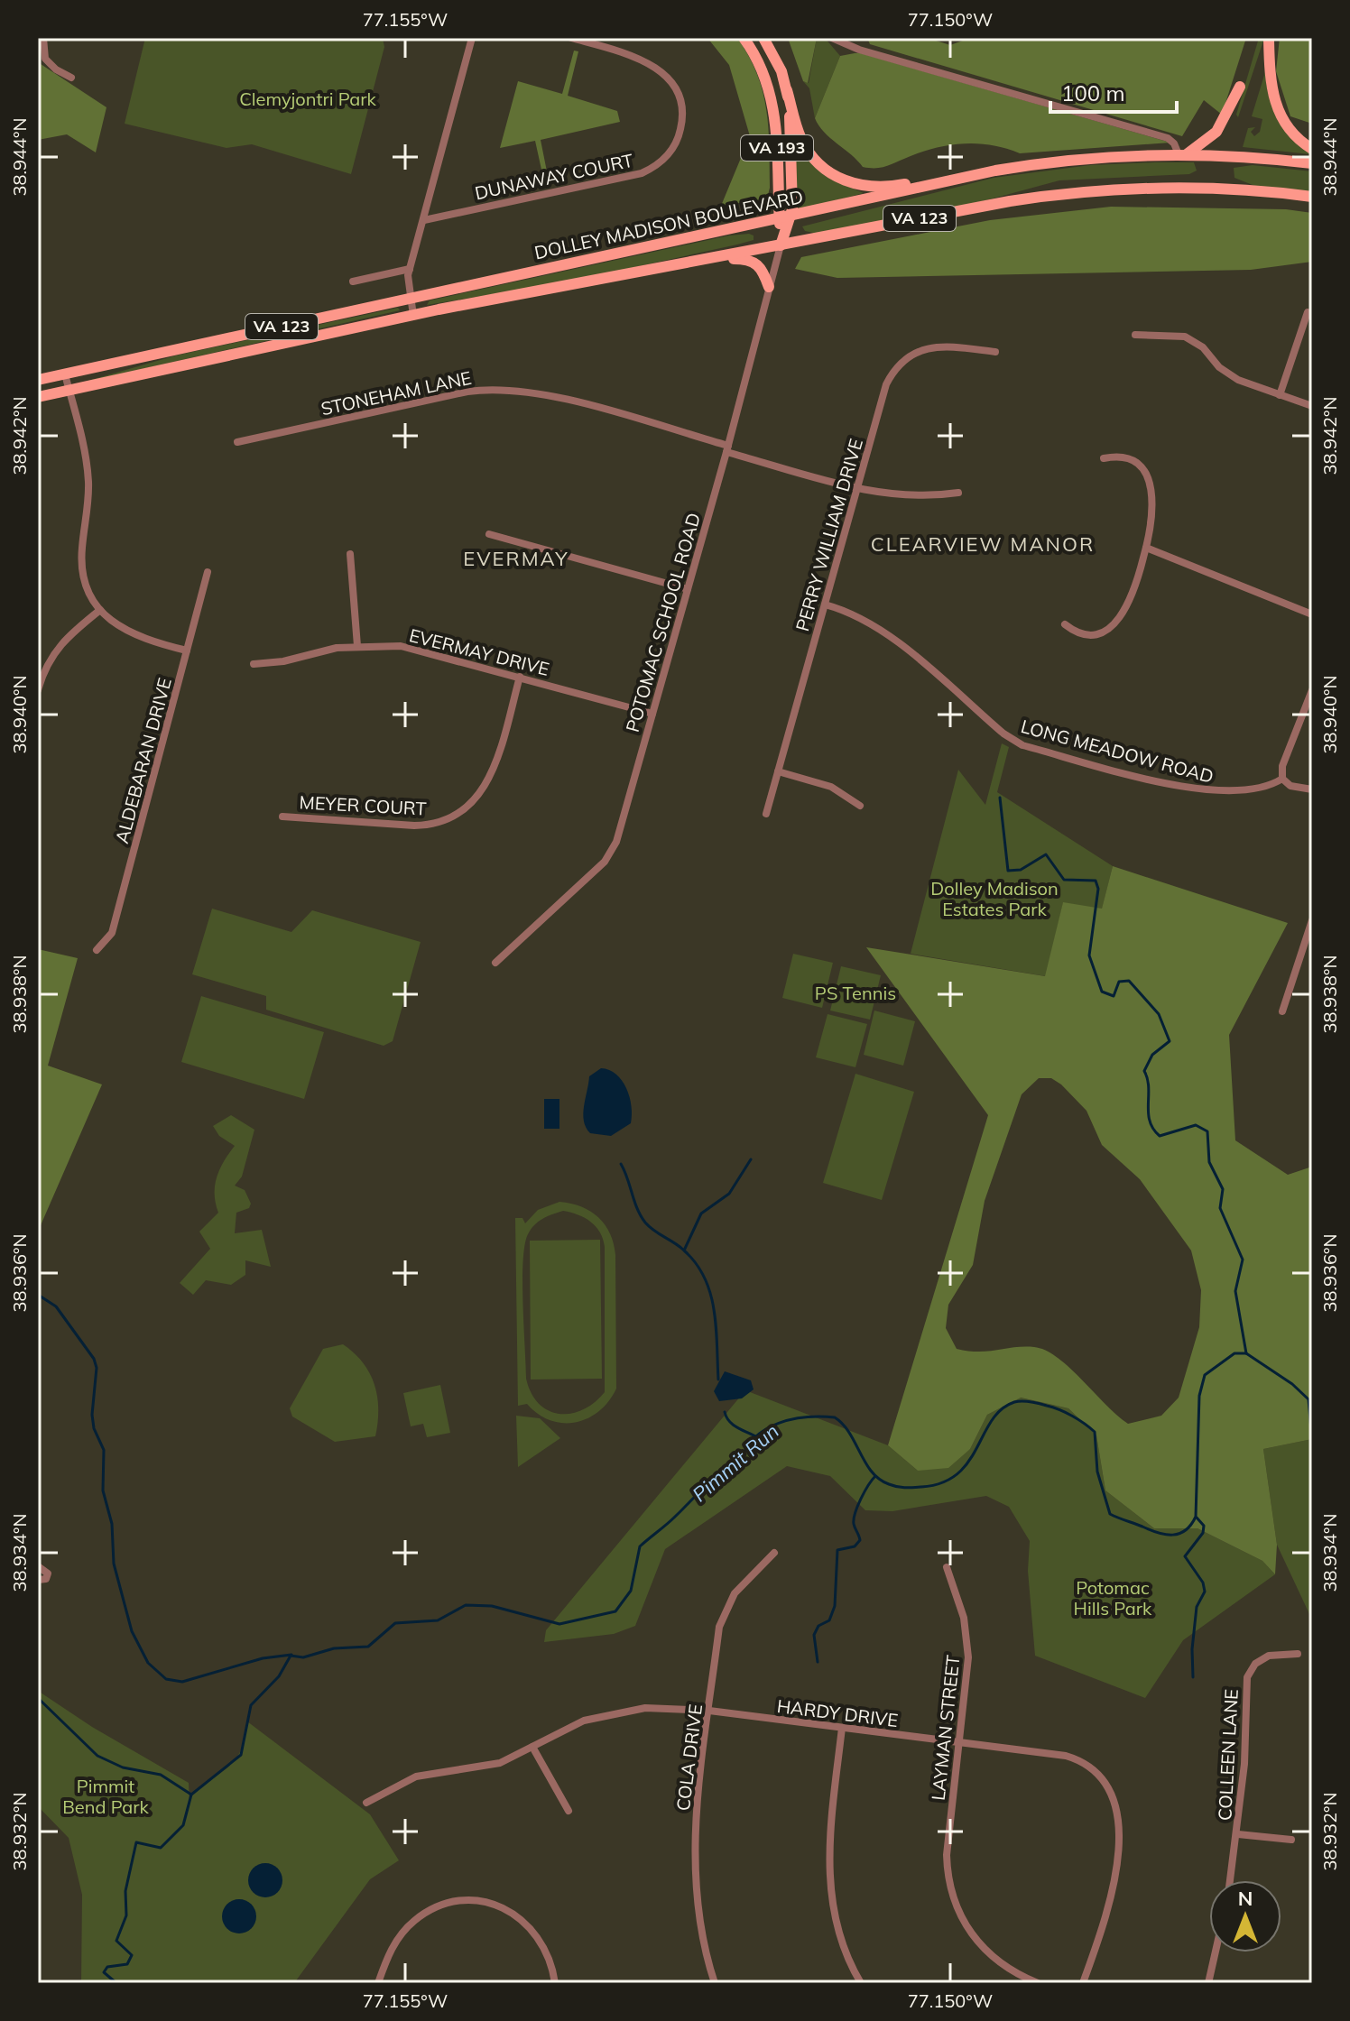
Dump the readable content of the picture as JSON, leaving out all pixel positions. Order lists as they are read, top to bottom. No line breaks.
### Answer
{"streets":{"main road":["VA 193","VA 123","DOLLEY MADISON BOULEVARD"],"street":["DUNAWAY COURT","STONEHAM LANE","PERRY WILLIAM DRIVE","POTOMAC SCHOOL ROAD","EVERMAY DRIVE","LONG MEADOW ROAD","ALDEBARAN DRIVE","MEYER COURT","HARDY DRIVE","LAYMAN STREET","COLLEEN LANE","COLA DRIVE"]},"crossings":[["VA 193","DOLLEY MADISON BOULEVARD"],["VA 193","POTOMAC SCHOOL ROAD"],["DOLLEY MADISON BOULEVARD","POTOMAC SCHOOL ROAD"],["STONEHAM LANE","PERRY WILLIAM DRIVE"],["STONEHAM LANE","POTOMAC SCHOOL ROAD"],["PERRY WILLIAM DRIVE","LONG MEADOW ROAD"],["POTOMAC SCHOOL ROAD","EVERMAY DRIVE"],["EVERMAY DRIVE","MEYER COURT"],["HARDY DRIVE","LAYMAN STREET"],["HARDY DRIVE","COLA DRIVE"]],"districts":["CLEARVIEW MANOR","EVERMAY"],"water":["Pimmit Run"],"parks":["Clemyjontri Park","Dolley Madison Estates Park","PS Tennis","Potomac Hills Park","Pimmit Bend Park"],"scale_bar":"100 m","north":"top","coordinates":["77.155°W","77.150°W","38.944°N","38.942°N","38.940°N","38.938°N","38.936°N","38.934°N","38.932°N"]}
